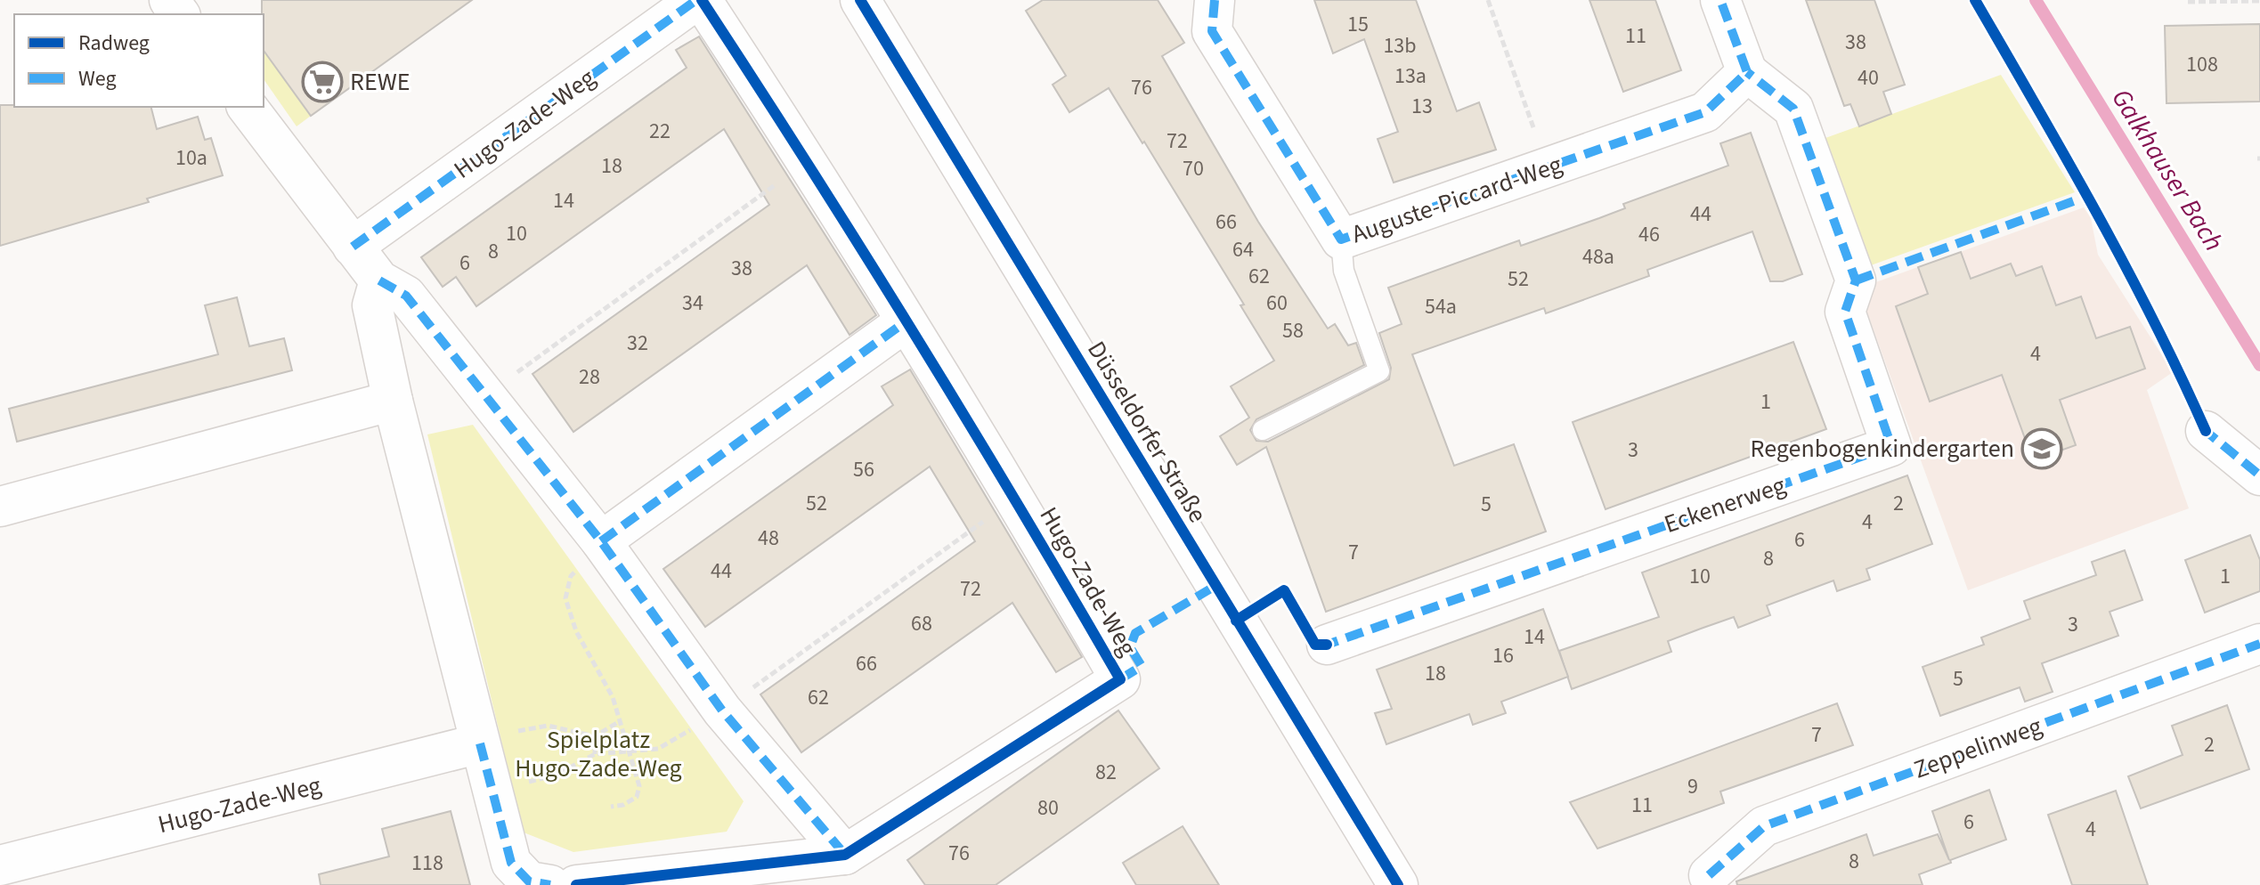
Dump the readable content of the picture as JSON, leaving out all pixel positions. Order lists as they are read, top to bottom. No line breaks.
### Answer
{"streets":{"street":["Hugo-Zade-Weg","Auguste-Piccard-Weg","Düsseldorfer Straße","Eckenerweg","Zeppelinweg"]},"crossings":[["Auguste-Piccard-Weg","Eckenerweg"]],"water":["Galkhauser Bach"],"parks":["Spielplatz Hugo-Zade-Weg"],"places":{"supermarket":["REWE"],"school or university":["Regenbogenkindergarten"]},"house_numbers":["15","11","38","13b","108","13a","40","76","13","22","72","10a","18","70","14","44","66","10","46","64","8","48a","6","38","62","52","34","60","54a","58","32","4","28","1","3","56","52","2","5","4","48","6","7","8","44","10","1","72","68","3","14","16","66","18","5","62","7","2","82","9","11","80","6","4","76","8","118"],"legend":["Radweg","Weg"]}
